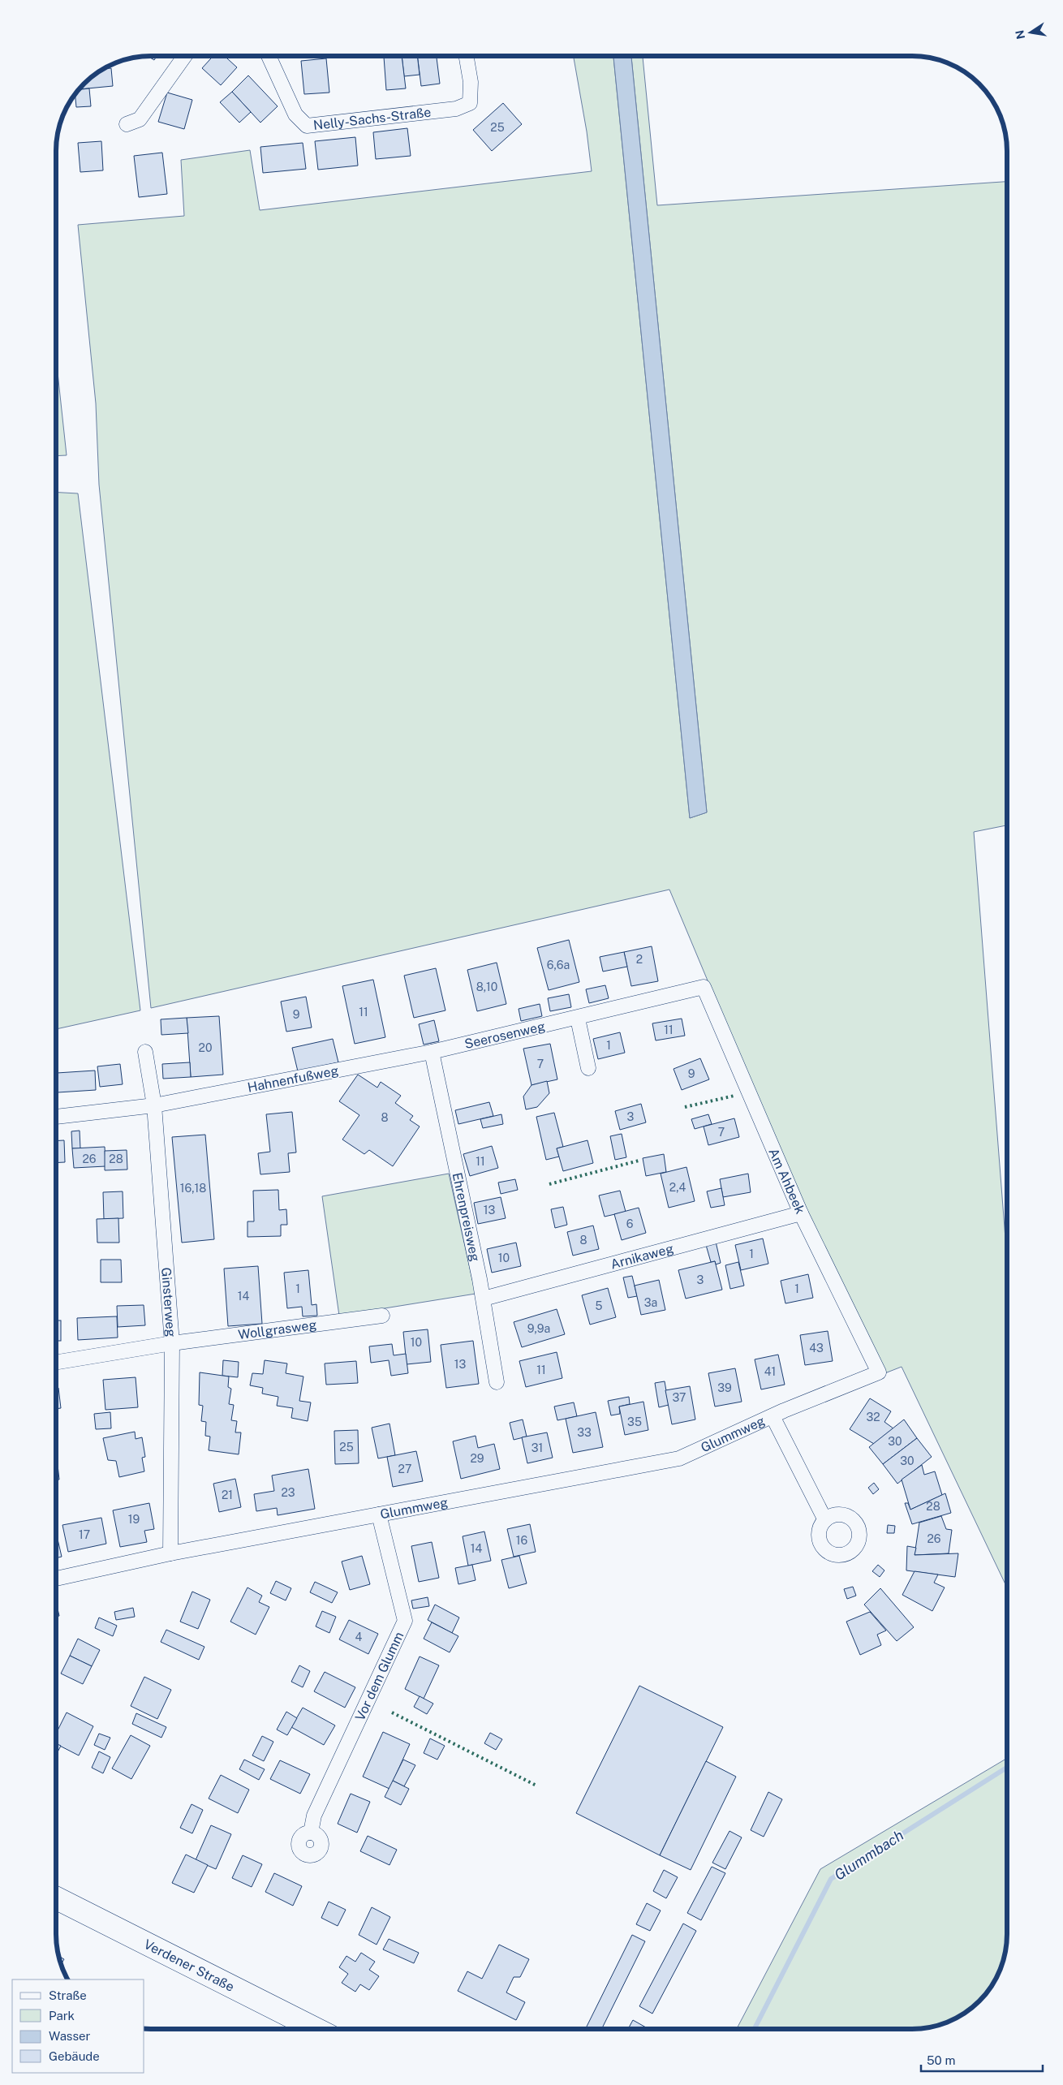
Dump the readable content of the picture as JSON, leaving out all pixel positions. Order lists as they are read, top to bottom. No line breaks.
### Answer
{"streets":{"main road":["Verdener Straße"],"street":["Nelly-Sachs-Straße","Seerosenweg","Hahnenfußweg","Am Ahbeek","Ehrenpreisweg","Arnikaweg","Ginsterweg","Wollgrasweg","Glummweg","Vor dem Glumm"]},"crossings":[["Seerosenweg","Hahnenfußweg"],["Seerosenweg","Am Ahbeek"],["Seerosenweg","Ehrenpreisweg"],["Hahnenfußweg","Ehrenpreisweg"],["Hahnenfußweg","Ginsterweg"],["Am Ahbeek","Arnikaweg"],["Am Ahbeek","Glummweg"],["Ehrenpreisweg","Arnikaweg"],["Ginsterweg","Wollgrasweg"],["Ginsterweg","Glummweg"],["Glummweg","Vor dem Glumm"]],"water":["Glummbach"],"house_numbers":["25","2","6,6a","8,10","11","9","11","1","20","7","9","3","8","7","26","28","11","2,4","16,18","13","6","8","1","10","3","1","1","14","3a","5","9,9a","10","43","13","11","41","39","37","32","35","33","30","25","31","29","30","27","23","21","28","19","17","26","16","14","4"],"legend":["Straße","Park","Wasser","Gebäude"],"scale_bar":"50 m","north":"left"}
